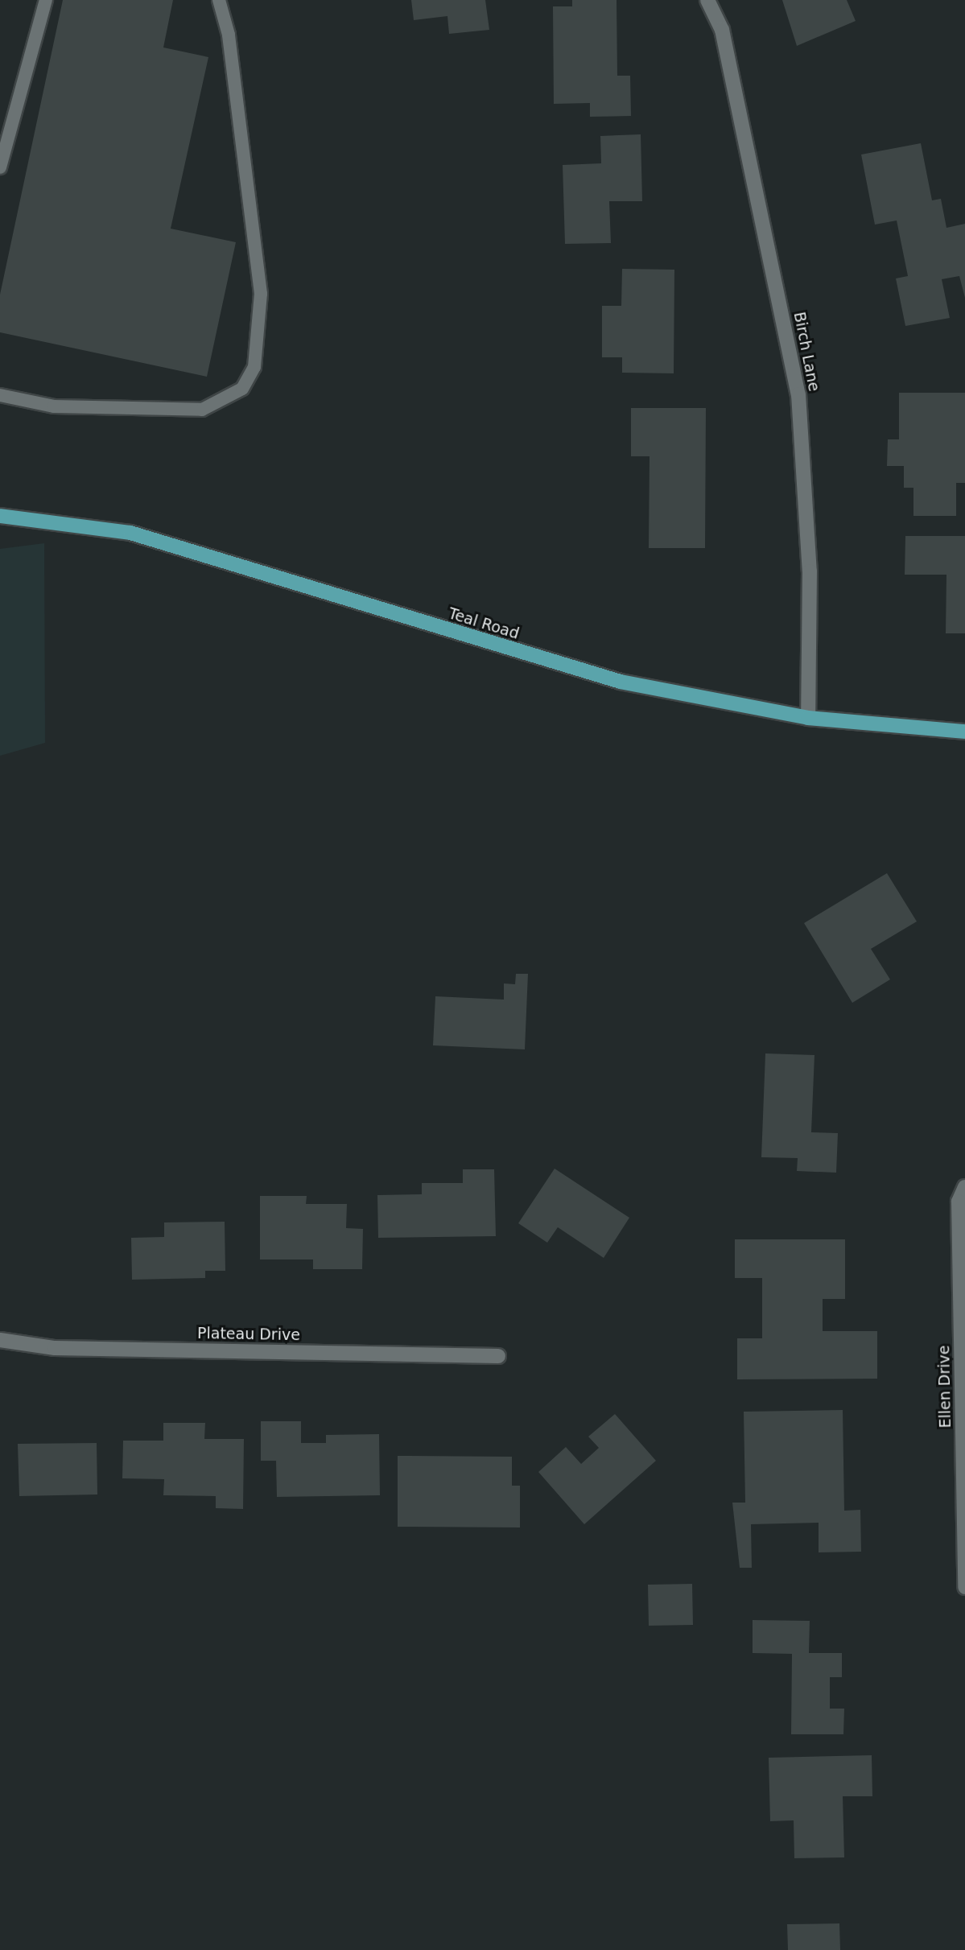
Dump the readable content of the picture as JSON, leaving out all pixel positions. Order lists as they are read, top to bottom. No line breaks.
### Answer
{"streets":{"main road":["Teal Road"],"street":["Birch Lane","Plateau Drive","Ellen Drive"]},"crossings":[["Birch Lane","Teal Road"]]}
